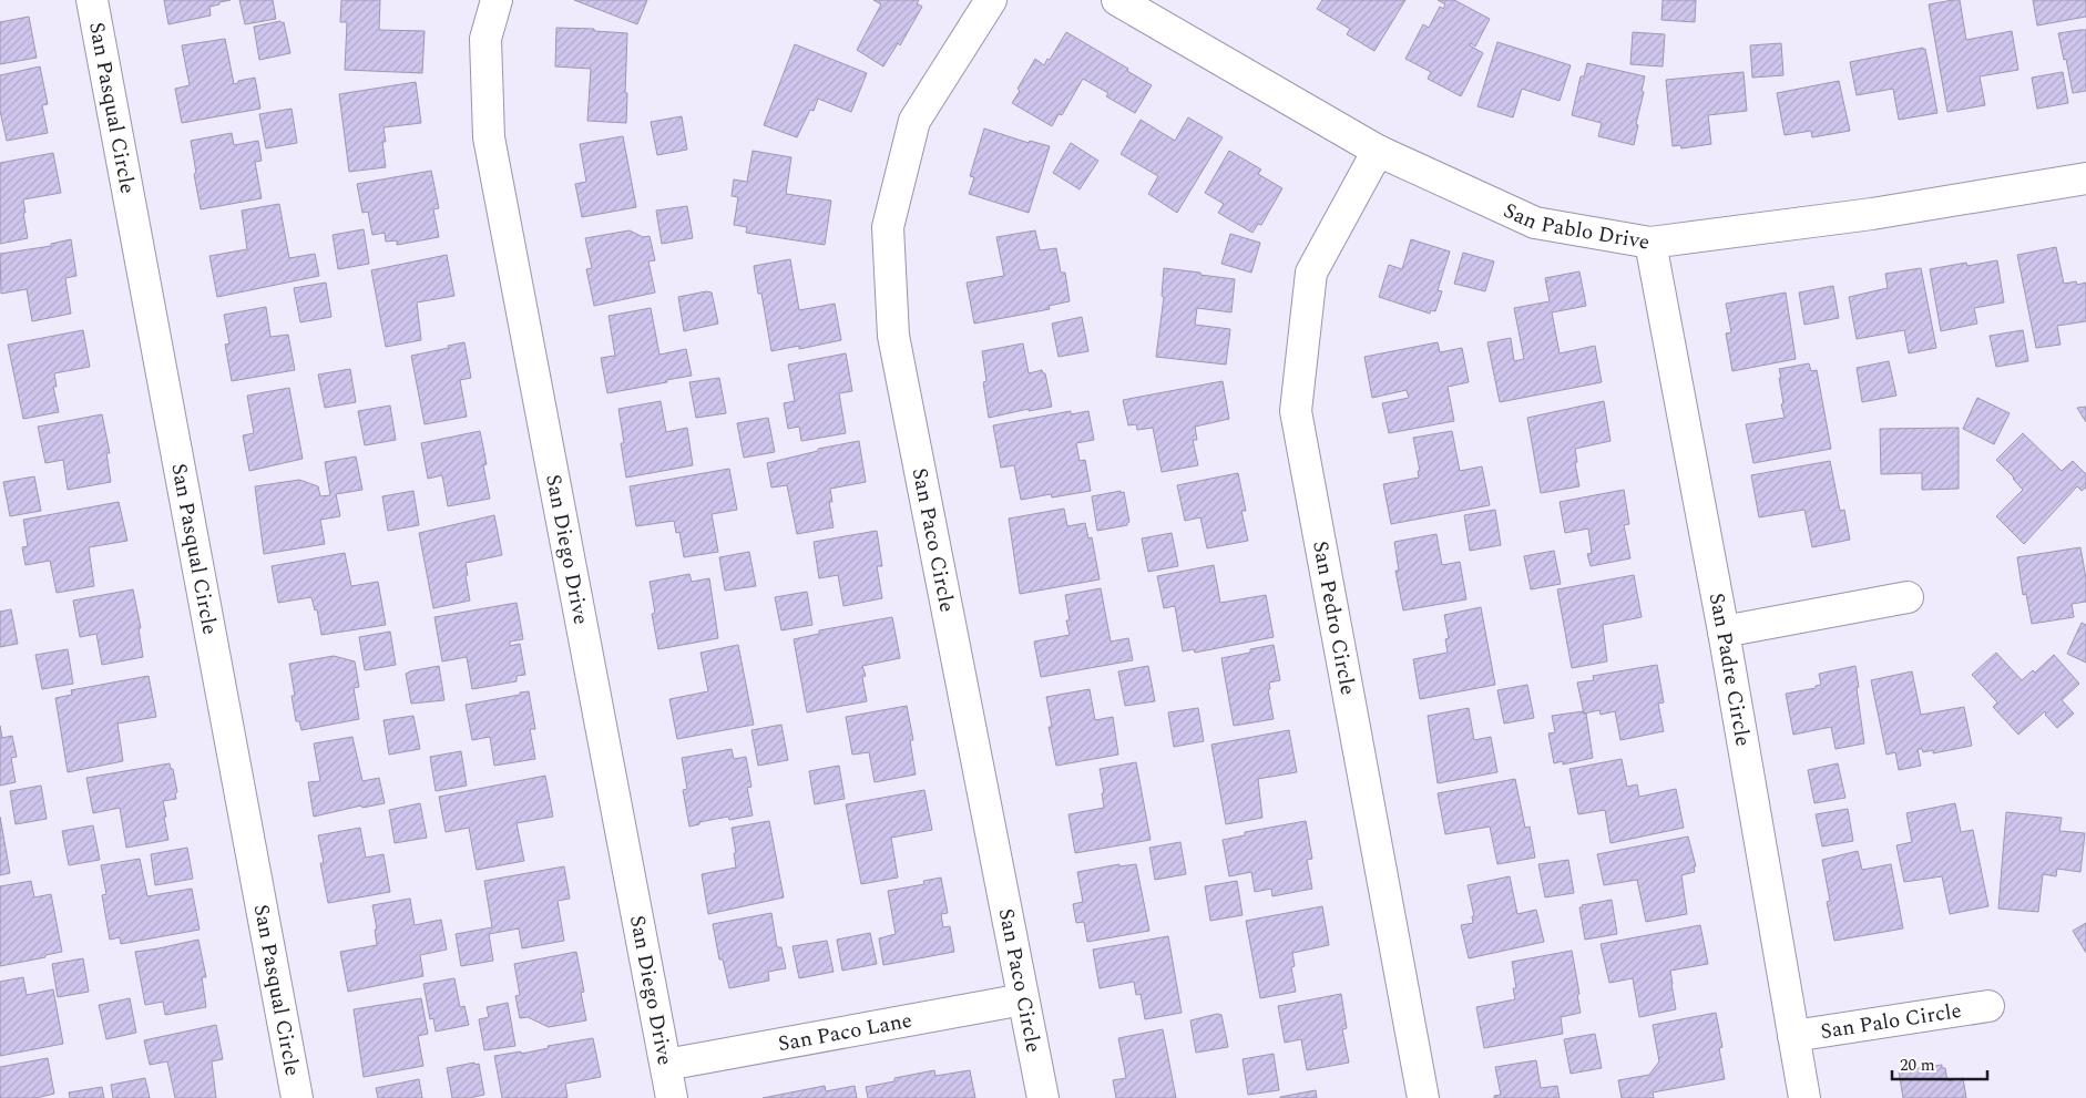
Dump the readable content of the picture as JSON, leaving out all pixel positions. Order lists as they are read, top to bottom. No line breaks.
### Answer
{"streets":{"street":["San Pasqual Circle","San Pablo Drive","San Paco Circle","San Diego Drive","San Pedro Circle","San Padre Circle","San Palo Circle","San Paco Lane"]},"crossings":[["San Pablo Drive","San Pedro Circle"],["San Pablo Drive","San Padre Circle"],["San Paco Circle","San Paco Lane"],["San Diego Drive","San Paco Lane"],["San Padre Circle","San Palo Circle"]],"scale_bar":"20 m"}
